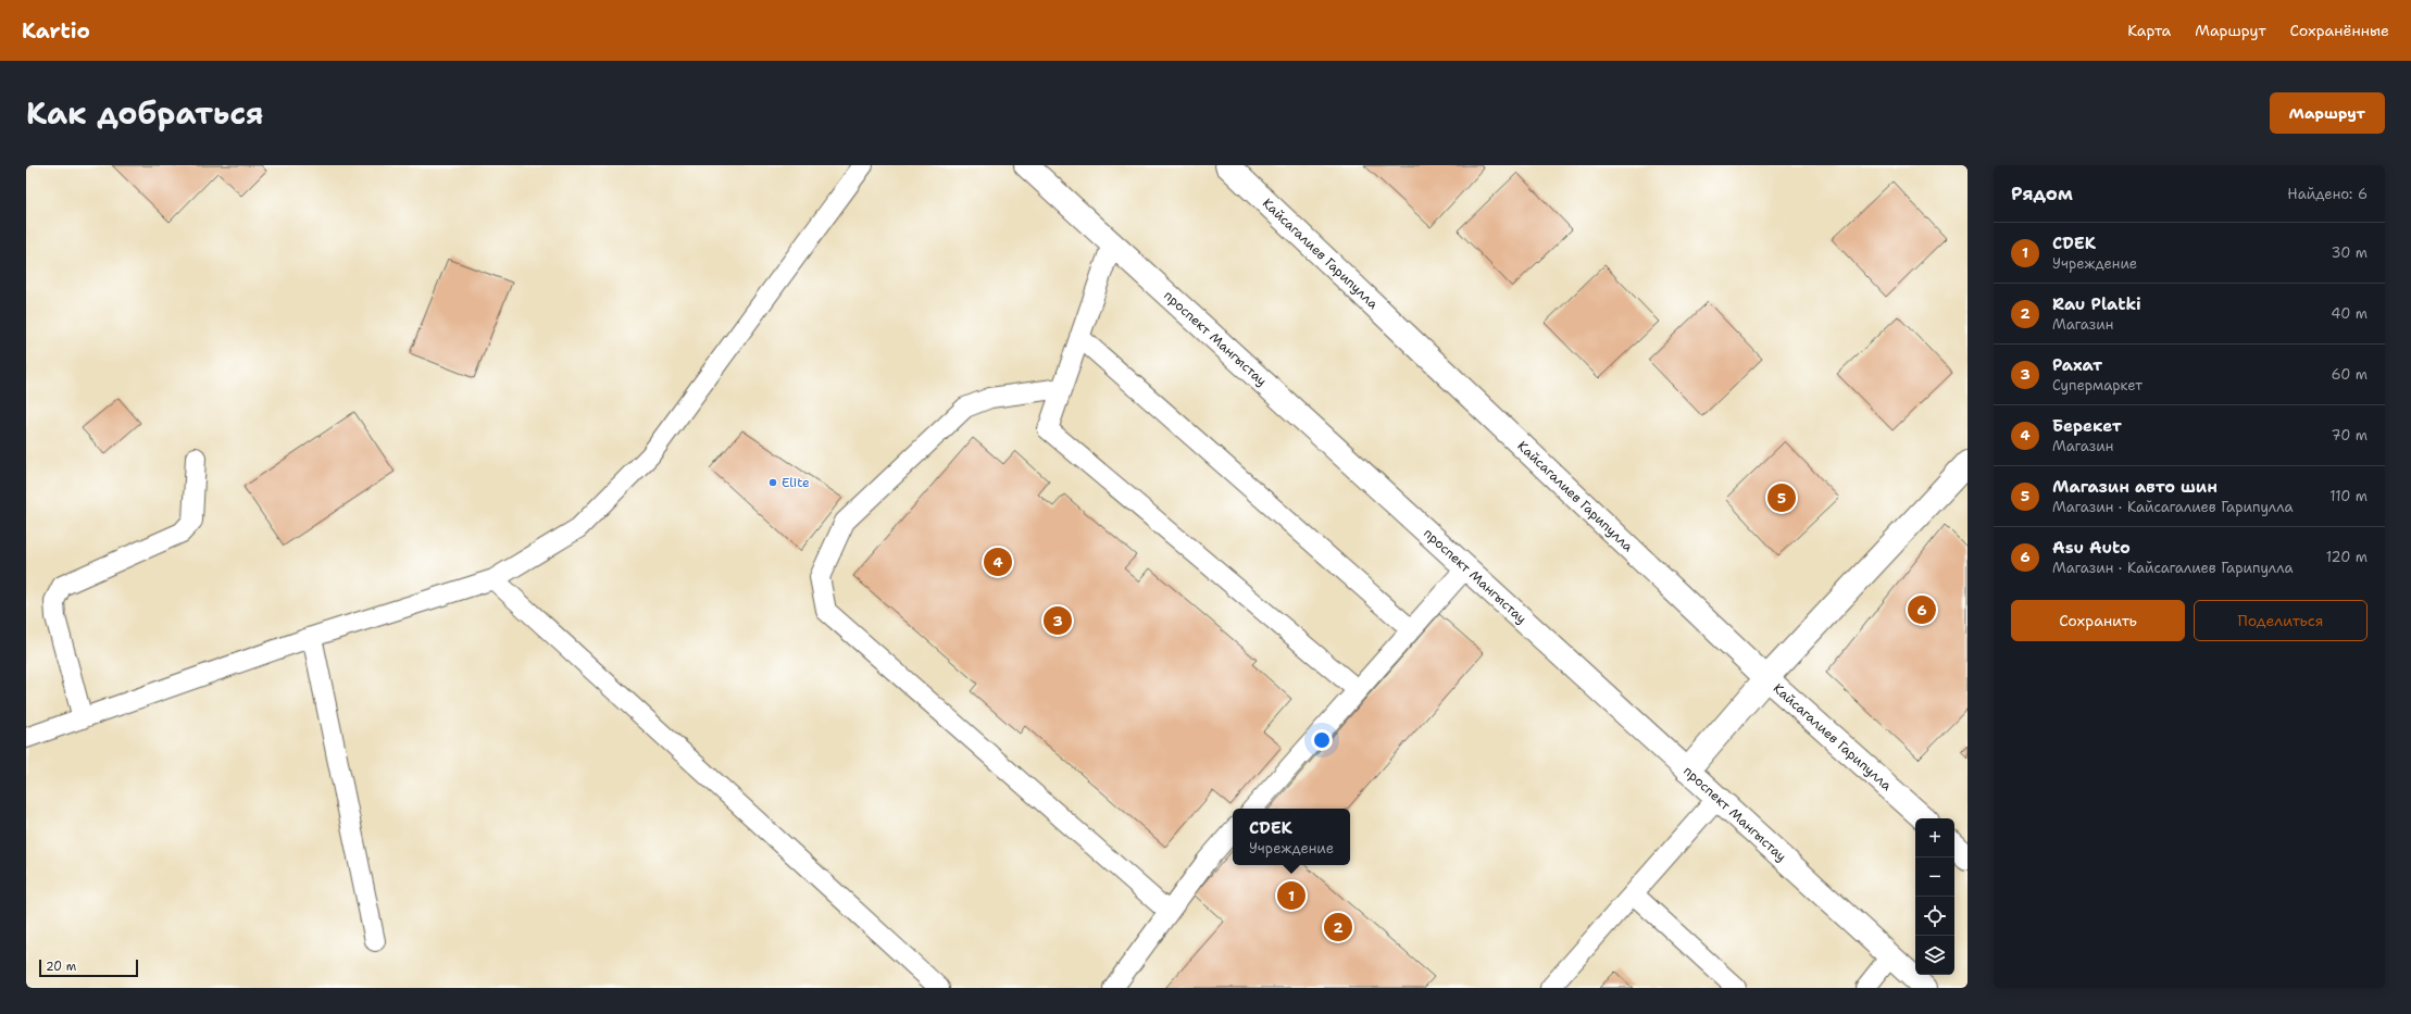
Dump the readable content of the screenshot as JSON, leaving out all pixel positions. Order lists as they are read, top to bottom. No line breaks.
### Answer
{"streets":{"street":["Кайсагалиев Гарипулла","проспект Мангыстау"]},"places":["Elite"],"scale_bar":"20 m","page":{"header":"Kartio","nav":["Карта","Маршрут","Сохранённые"],"title":"Как добраться","buttons":["Маршрут",["Сохранить","Поделиться"]],"heading":["Рядом","Найдено: 6"],"list":[{"mark":"1","name":"CDEK","note":"Учреждение","value":"30 m"},{"mark":"2","name":"Rau Platki","note":"Магазин","value":"40 m"},{"mark":"3","name":"Рахат","note":"Супермаркет","value":"60 m"},{"mark":"4","name":"Берекет","note":"Магазин","value":"70 m"},{"mark":"5","name":"Магазин авто шин","note":"Магазин · Кайсагалиев Гарипулла","value":"110 m"},{"mark":"6","name":"Asu Auto","note":"Магазин · Кайсагалиев Гарипулла","value":"120 m"}],"pins":["5","4","6","3","1","2"],"popup":["CDEK","Учреждение"],"map_buttons":["+","−"],"scale":"20 m"}}
